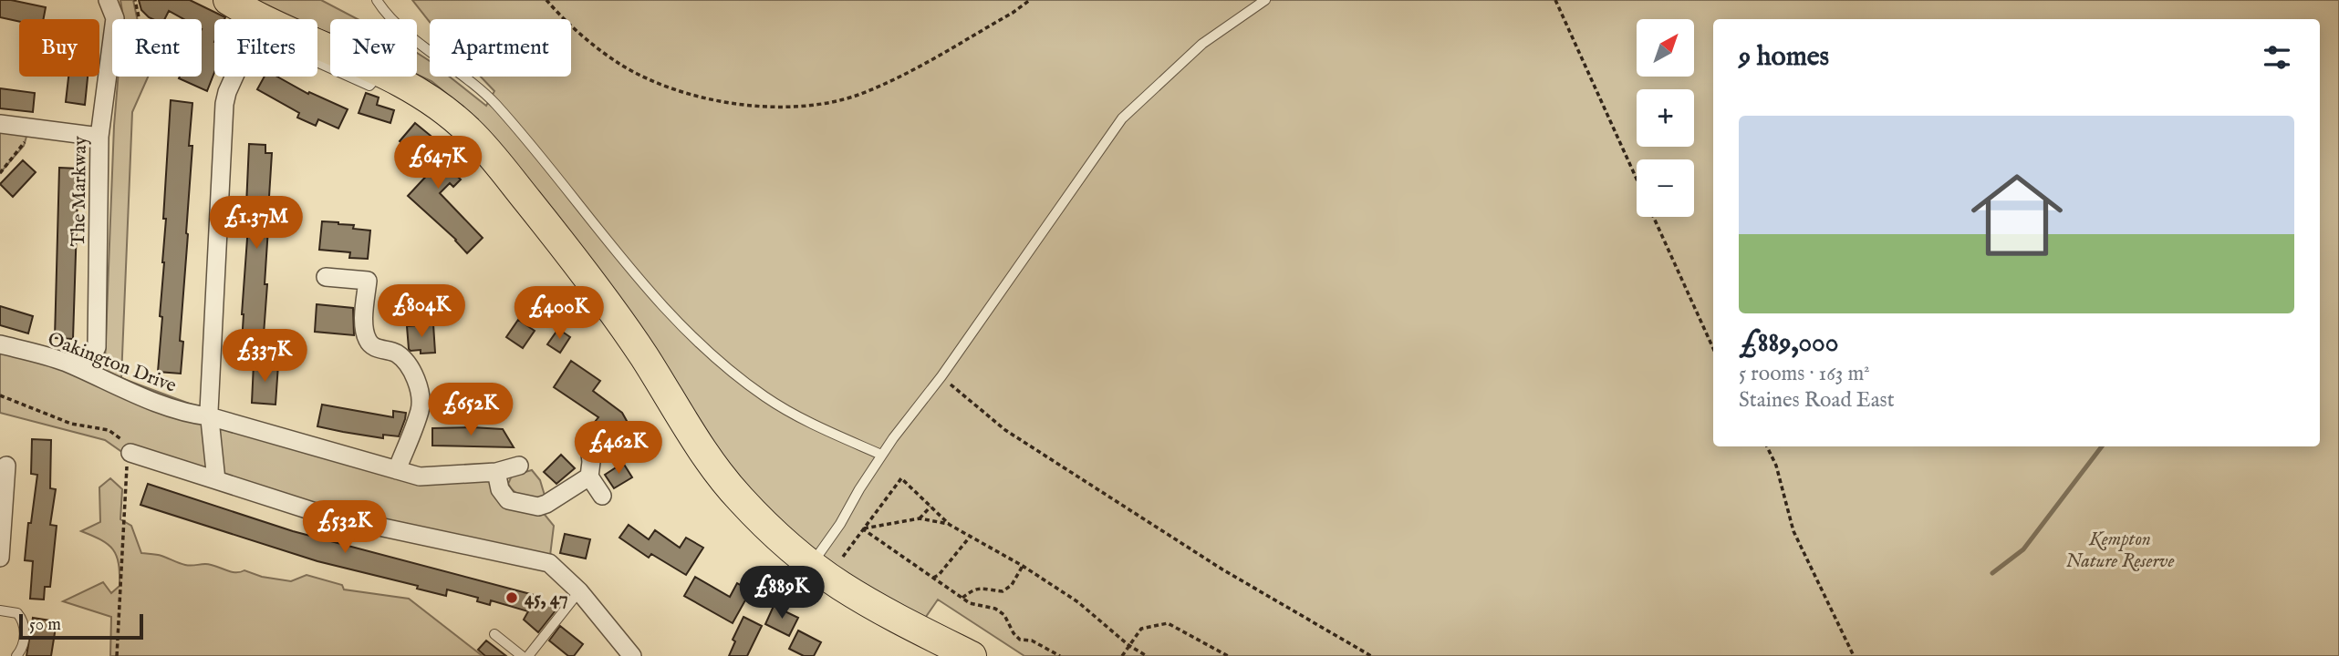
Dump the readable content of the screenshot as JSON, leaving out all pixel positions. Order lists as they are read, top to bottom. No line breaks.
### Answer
{"streets":{"street":["The Markway","Oakington Drive"]},"crossings":[["The Markway","Oakington Drive"]],"parks":["Kempton Nature Reserve"],"places":["45, 47"],"scale_bar":"50 m","north":"top right","page":{"map_buttons":["+","−"],"chip":["Buy","Rent","Filters","New","Apartment"],"heading":"9 homes","list":[{"name":"£889,000","note":"5 rooms · 163 m² · Staines Road East"}],"price":["£647K","£1.37M","£804K","£400K","£337K","£652K","£462K","£532K","£889K"],"scale":"50 m"}}
